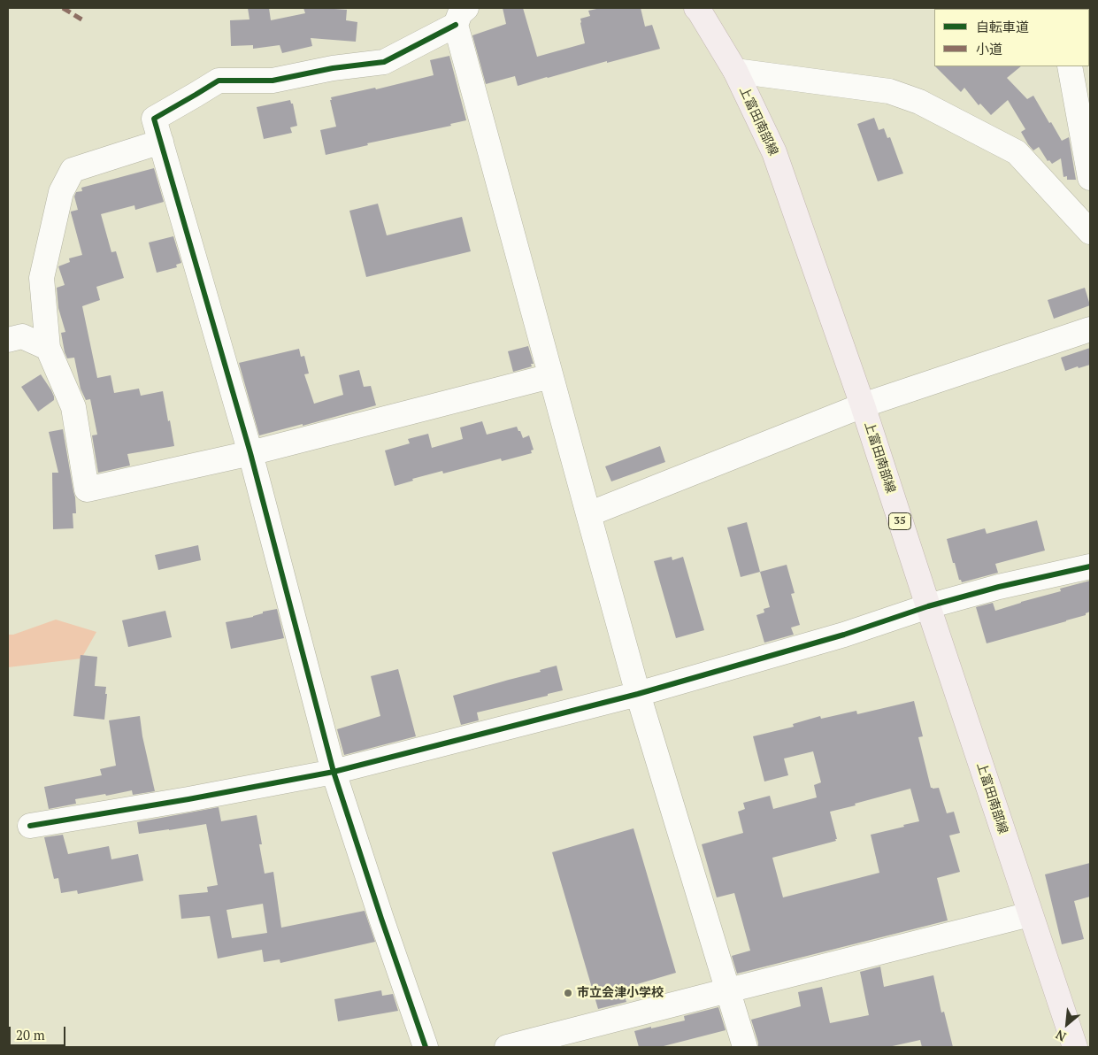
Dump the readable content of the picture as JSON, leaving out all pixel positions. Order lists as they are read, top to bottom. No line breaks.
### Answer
{"streets":{"main road":["上富田南部線","35"]},"places":["市立会津小学校"],"legend":["自転車道","小道"],"scale_bar":"20 m","north":"bottom left"}
